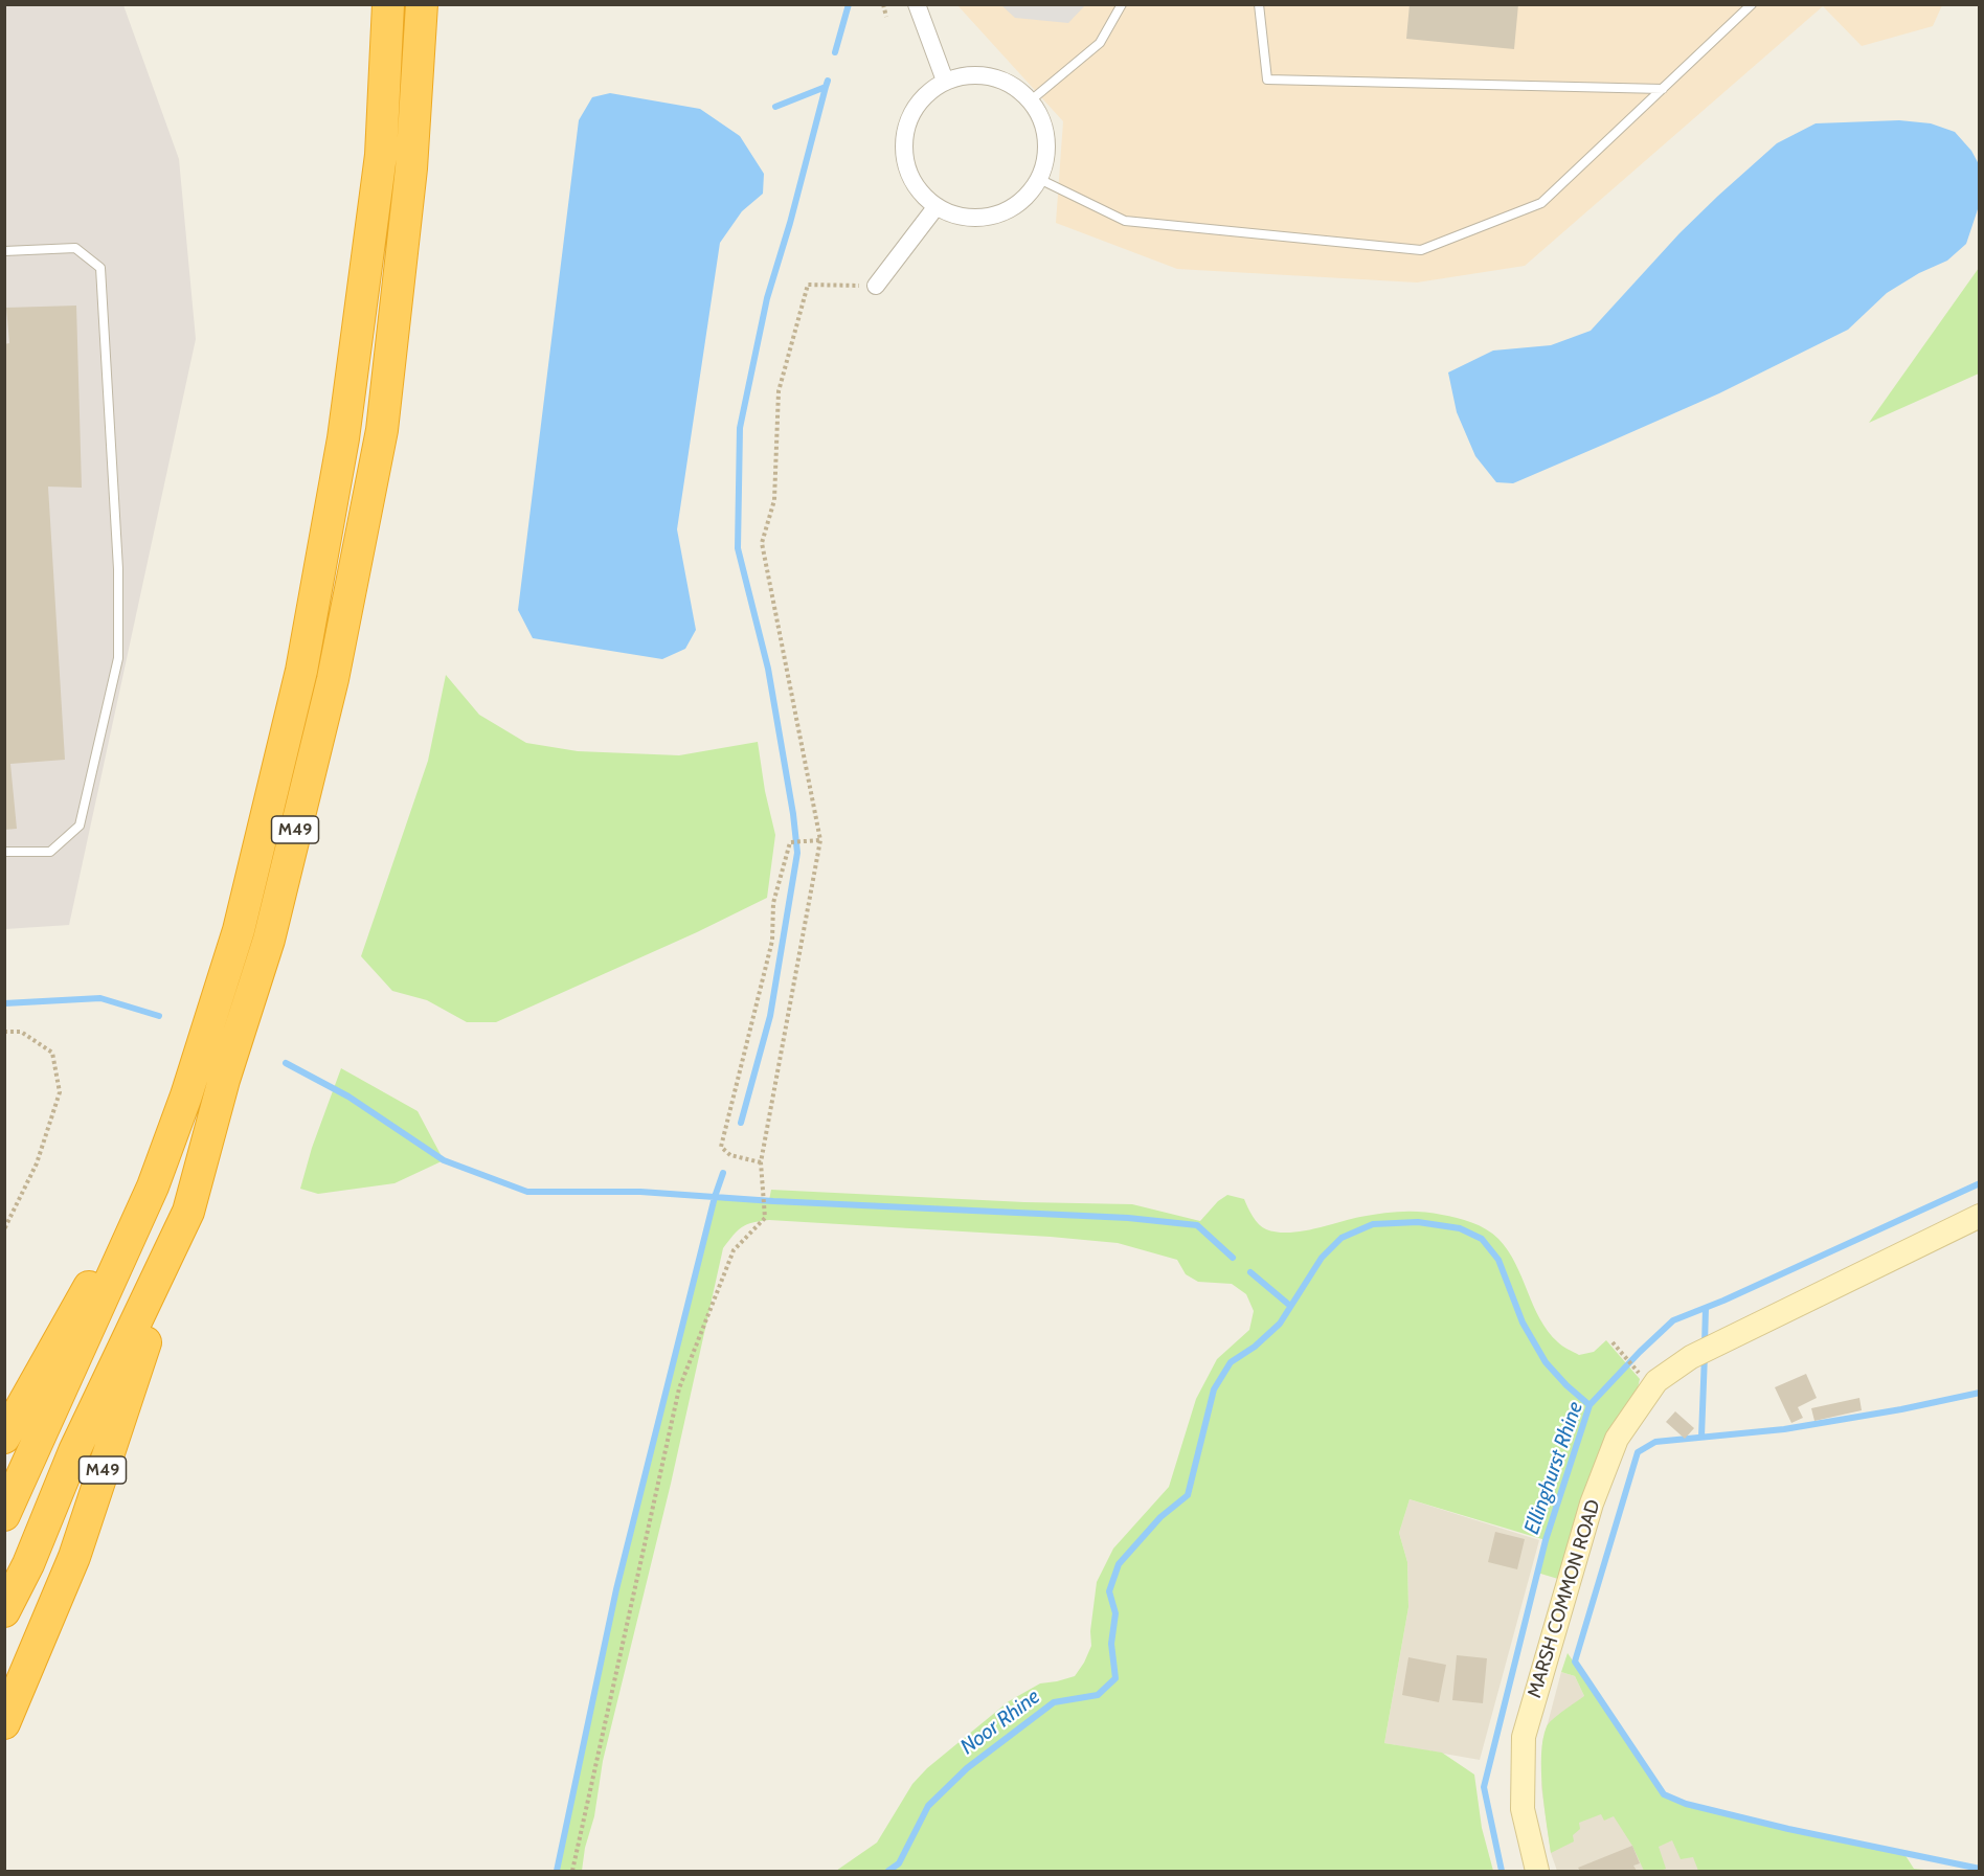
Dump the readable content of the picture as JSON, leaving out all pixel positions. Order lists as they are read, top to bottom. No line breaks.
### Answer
{"streets":{"highway":["M49"],"main road":["MARSH COMMON ROAD"]},"water":["Ellinghurst Rhine","Noor Rhine"]}
